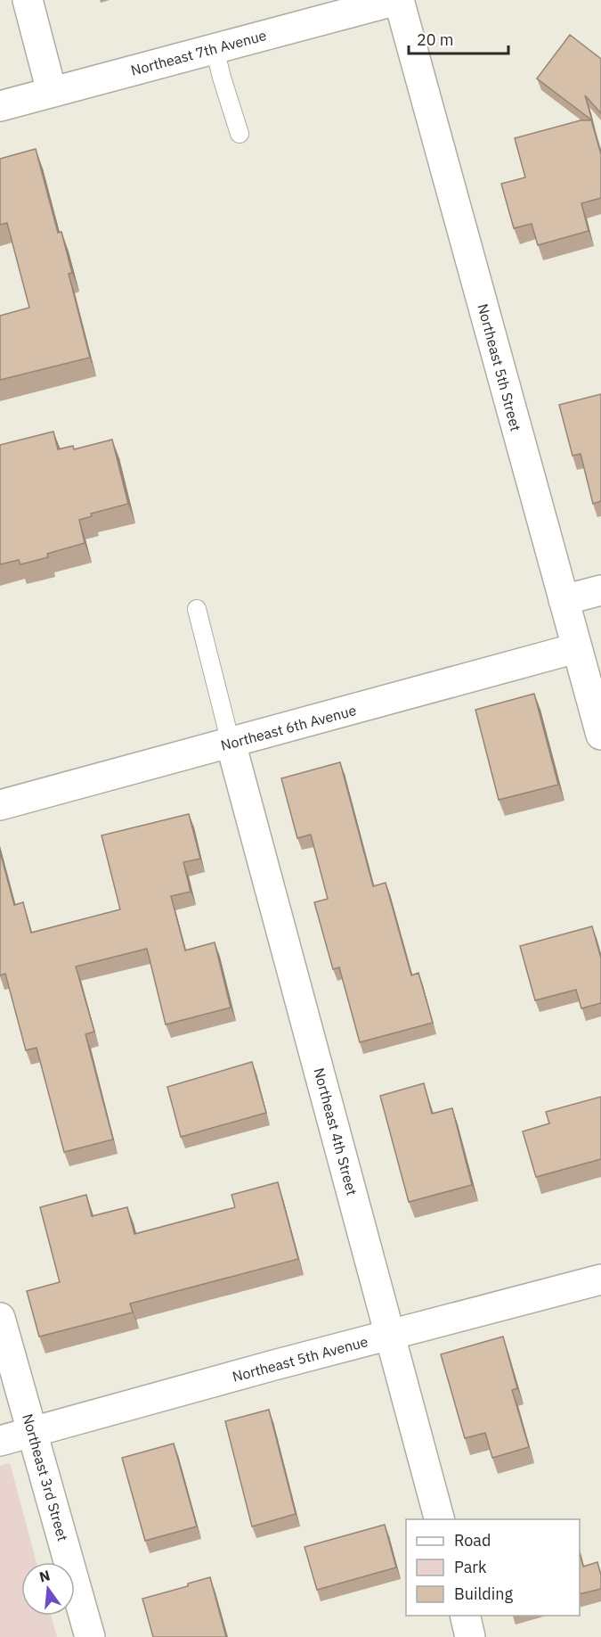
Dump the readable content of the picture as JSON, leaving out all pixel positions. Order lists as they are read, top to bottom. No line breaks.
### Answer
{"streets":{"street":["Northeast 7th Avenue","Northeast 5th Street","Northeast 6th Avenue","Northeast 4th Street","Northeast 5th Avenue","Northeast 3rd Street"]},"crossings":[["Northeast 7th Avenue","Northeast 5th Street"],["Northeast 5th Street","Northeast 6th Avenue"],["Northeast 6th Avenue","Northeast 4th Street"],["Northeast 4th Street","Northeast 5th Avenue"],["Northeast 5th Avenue","Northeast 3rd Street"]],"legend":["Road","Park","Building"],"scale_bar":"20 m","north":"top"}
